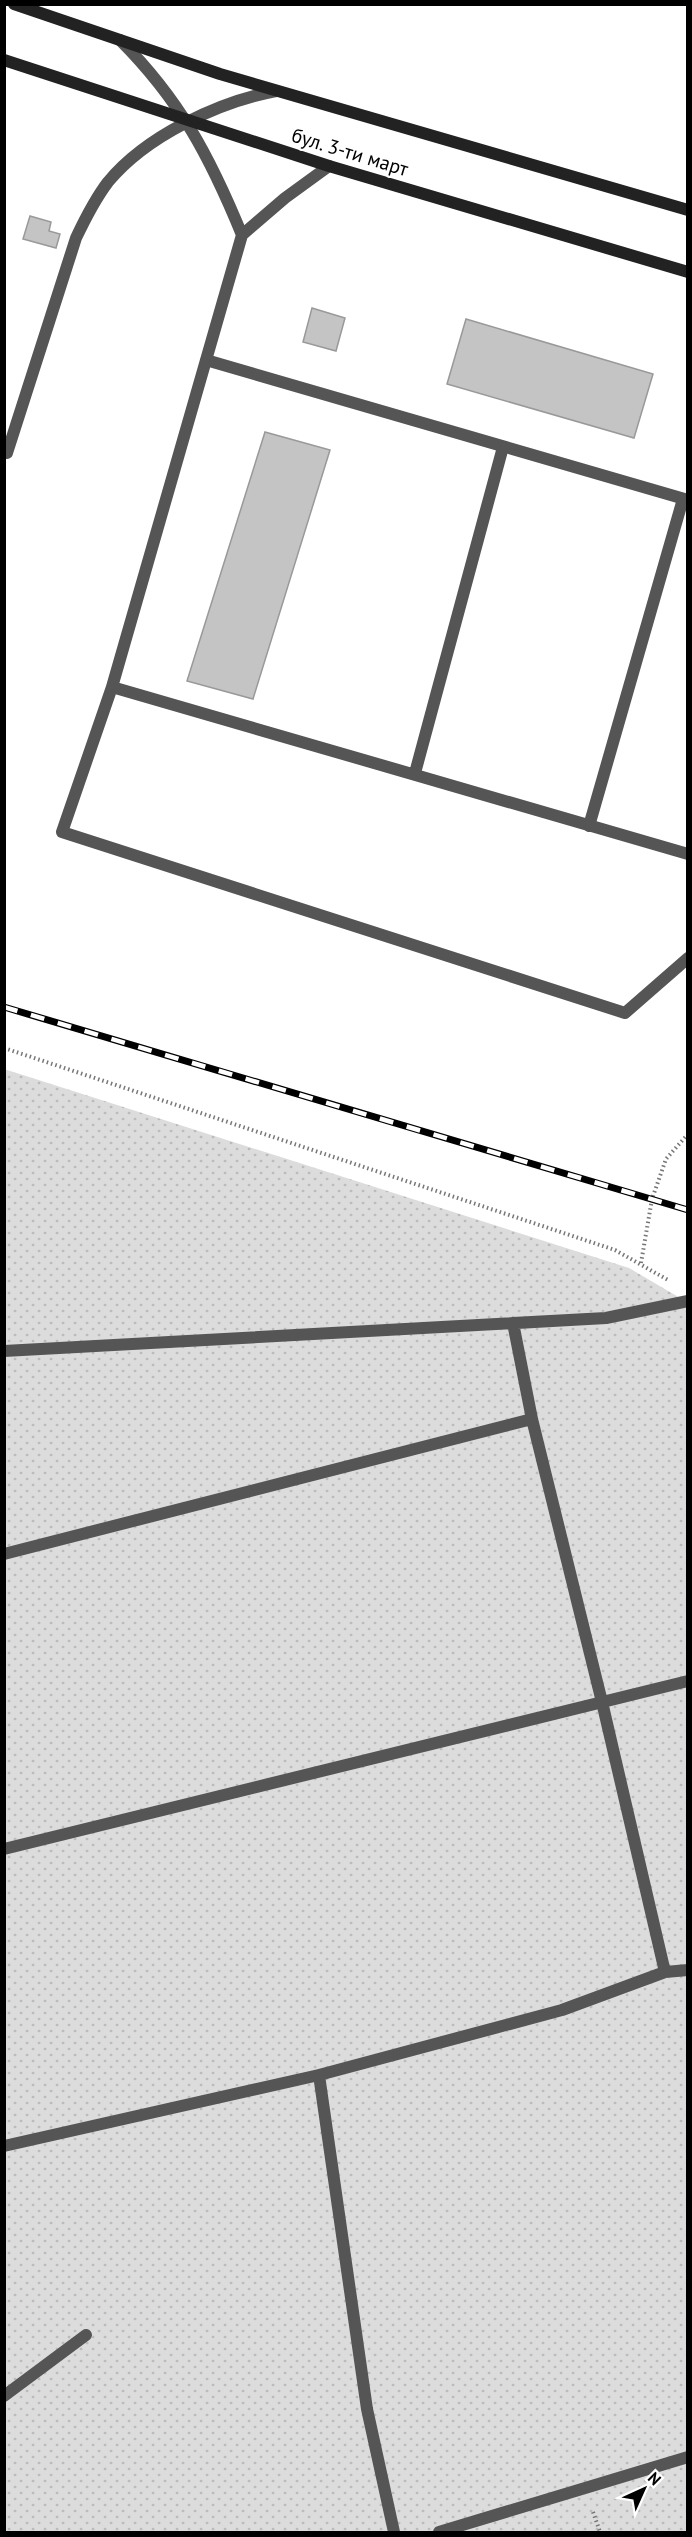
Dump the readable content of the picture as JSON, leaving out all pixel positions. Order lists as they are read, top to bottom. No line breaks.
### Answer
{"streets":{"main road":["бул. 3-ти март"]},"north":"top right"}
